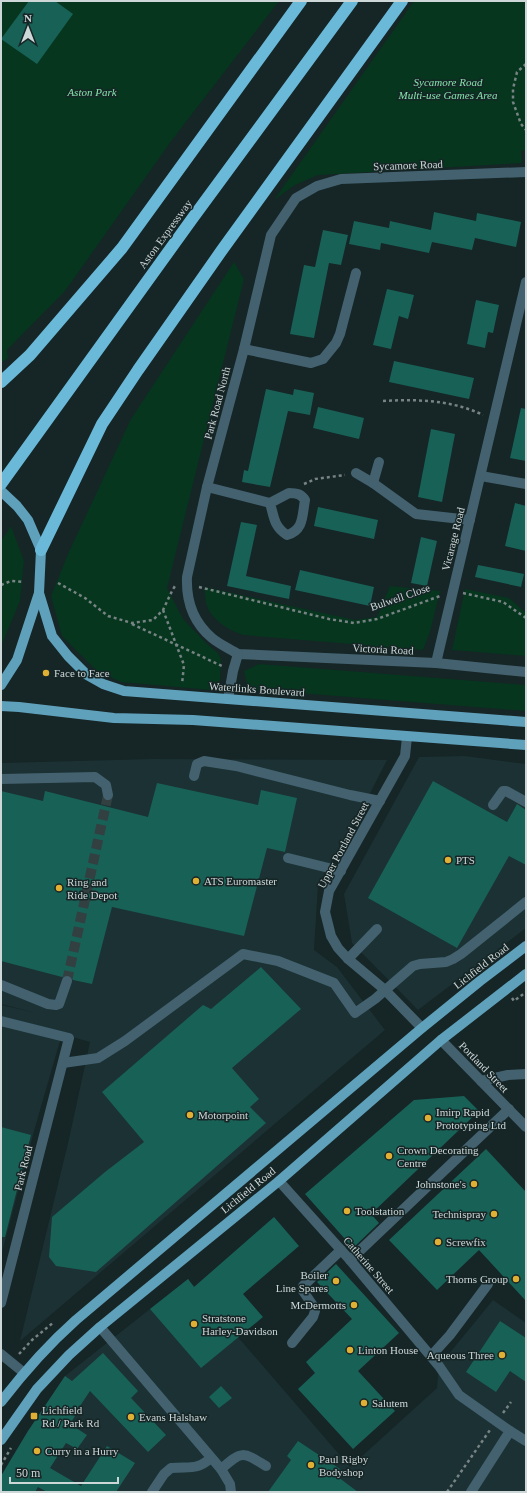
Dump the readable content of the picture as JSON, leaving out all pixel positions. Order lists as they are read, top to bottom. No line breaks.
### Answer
{"streets":{"highway":["Aston Expressway"],"main road":["Waterlinks Boulevard","Lichfield Road"],"street":["Sycamore Road","Park Road North","Vicarage Road","Victoria Road","Upper Portland Street","Portland Street","Park Road","Catherine Street"],"path":["Bulwell Close"]},"crossings":[["Sycamore Road","Park Road North"],["Park Road North","Bulwell Close"],["Park Road North","Victoria Road"],["Vicarage Road","Bulwell Close"],["Vicarage Road","Victoria Road"],["Upper Portland Street","Lichfield Road"],["Lichfield Road","Portland Street"],["Lichfield Road","Catherine Street"]],"parks":["Sycamore Road Multi-use Games Area","Aston Park"],"places":{"other":["Face to Face","PTS","ATS Euromaster","Ring and Ride Depot","Motorpoint","Imirp Rapid Prototyping Ltd","Crown Decorating Centre","Johnstone's","Toolstation","Technispray","Screwfix","Thorns Group","Boiler Line Spares","McDermotts","Stratstone Harley-Davidson","Linton House","Aqueous Three","Salutem","Evans Halshaw","Curry in a Hurry","Paul Rigby Bodyshop"],"transit":["Lichfield Rd / Park Rd"]},"scale_bar":"50 m","north":"top"}
